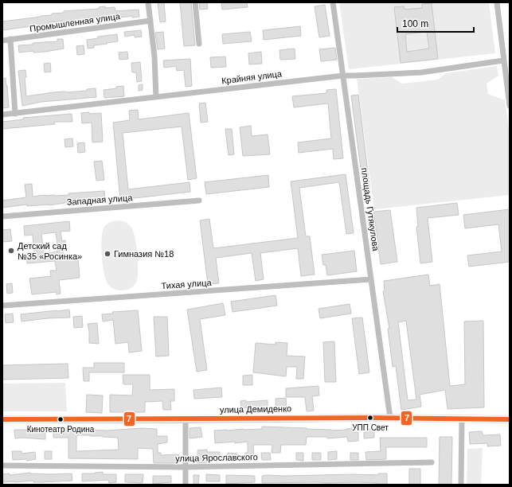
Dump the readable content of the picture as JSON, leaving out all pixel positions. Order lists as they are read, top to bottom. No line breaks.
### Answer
{"streets":{"main road":["улица Демиденко"],"street":["Промышленная улица","Крайняя улица","Западная улица","площадь Гутякулова","Тихая улица","улица Ярославского"]},"crossings":[["Крайняя улица","площадь Гутякулова"],["площадь Гутякулова","Тихая улица"],["площадь Гутякулова","улица Демиденко"]],"places":["Детский сад №35 «Росинка»","Гимназия №18","УПП Свет","Кинотеатр Родина"],"lines":["transit line 7"],"scale_bar":"100 m"}
